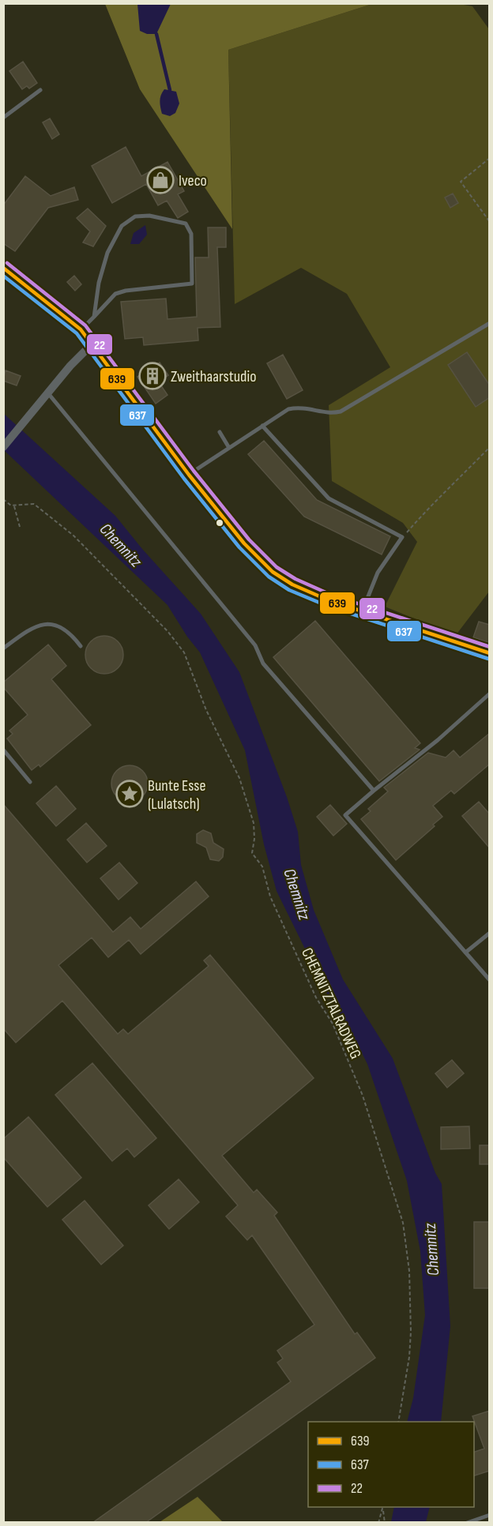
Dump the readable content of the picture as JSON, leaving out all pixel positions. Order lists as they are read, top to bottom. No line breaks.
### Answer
{"streets":{"path":["CHEMNITZTALRADWEG"]},"water":["Chemnitz"],"places":{"shop":["Iveco"],"building":["Zweithaarstudio"],"place":["Bunte Esse (Lulatsch)"]},"lines":["transit line 22","transit line 639","transit line 637"],"legend":["639","637","22"]}
